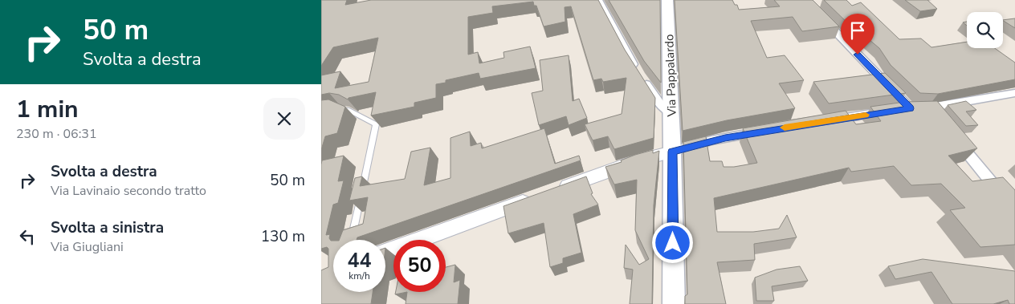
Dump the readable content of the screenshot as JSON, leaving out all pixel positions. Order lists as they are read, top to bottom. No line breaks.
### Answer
{"streets":{"main road":["Via Pappalardo"]},"page":{"turn":["50 m","Svolta a destra"],"heading":["1 min","230 m · 06:31"],"list":[{"name":"Svolta a destra","note":"Via Lavinaio secondo tratto","value":"50 m"},{"name":"Svolta a sinistra","note":"Via Giugliani","value":"130 m"}],"speed":"44 km/h","limit":"50"}}
